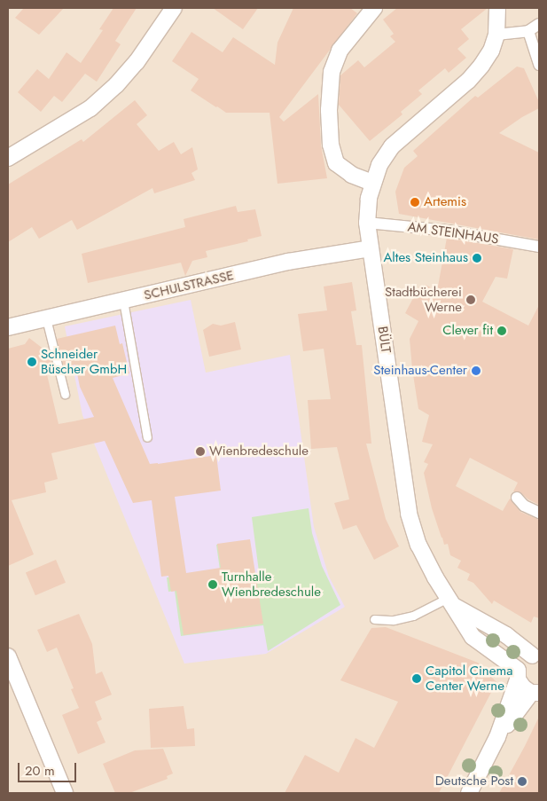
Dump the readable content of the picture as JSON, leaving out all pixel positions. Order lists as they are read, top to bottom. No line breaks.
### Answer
{"streets":{"street":["AM STEINHAUS","SCHULSTRASSE","BÜLT"]},"crossings":[["AM STEINHAUS","BÜLT"],["SCHULSTRASSE","BÜLT"]],"places":["Artemis","Altes Steinhaus","Stadtbücherei Werne","Clever fit","Schneider Büscher GmbH","Steinhaus-Center","Wienbredeschule","Turnhalle Wienbredeschule","Capitol Cinema Center Werne","Deutsche Post"],"scale_bar":"20 m"}
